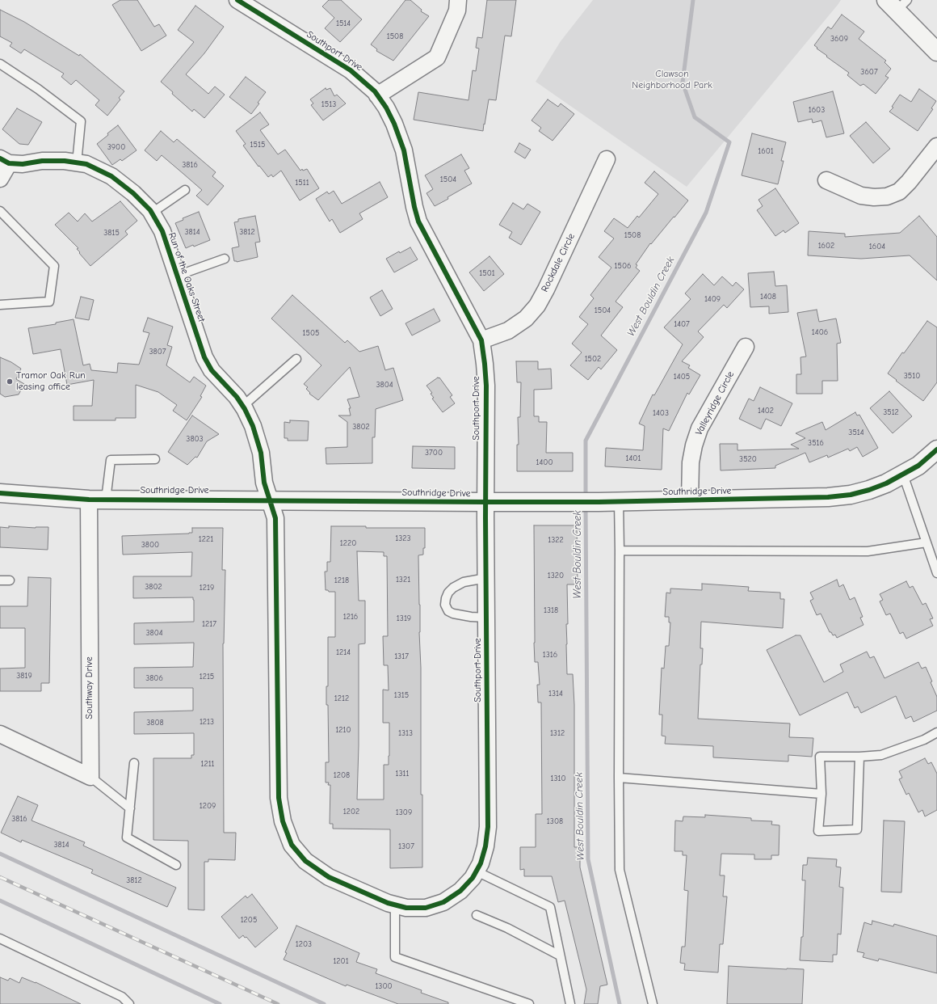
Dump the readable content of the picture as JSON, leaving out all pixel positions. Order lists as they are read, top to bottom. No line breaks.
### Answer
{"streets":{"street":["Southport Drive","Rockdale Circle","Run of the Oaks Street","Valleyridge Circle","Southridge Drive","Southway Drive"]},"crossings":[["Southport Drive","Rockdale Circle"],["Southport Drive","Run of the Oaks Street"],["Southport Drive","Southridge Drive"],["Run of the Oaks Street","Southridge Drive"],["Valleyridge Circle","Southridge Drive"],["Southridge Drive","Southway Drive"]],"water":["West Bouldin Creek"],"parks":["Clawson Neighborhood Park"],"places":["Tramor Oak Run leasing office"],"house_numbers":["1514","1508","3609","3607","1513","1603","1515","3900","1601","3816","1504","1511","3814","3812","3815","1508","1602","1604","1506","1501","1408","1409","1504","1407","1406","1505","3807","1502","3510","1405","3804","1402","3512","1403","3802","3514","3803","3516","3700","1401","3520","1400","1323","1221","1322","1220","3800","1320","1321","1218","3802","1219","1318","1216","1319","1217","3804","1214","1316","1317","3819","1215","3806","1314","1315","1212","1213","3808","1210","1313","1312","1211","1311","1208","1310","1209","1202","1309","3816","1308","3814","1307","3812","1205","1203","1201","1300"]}
